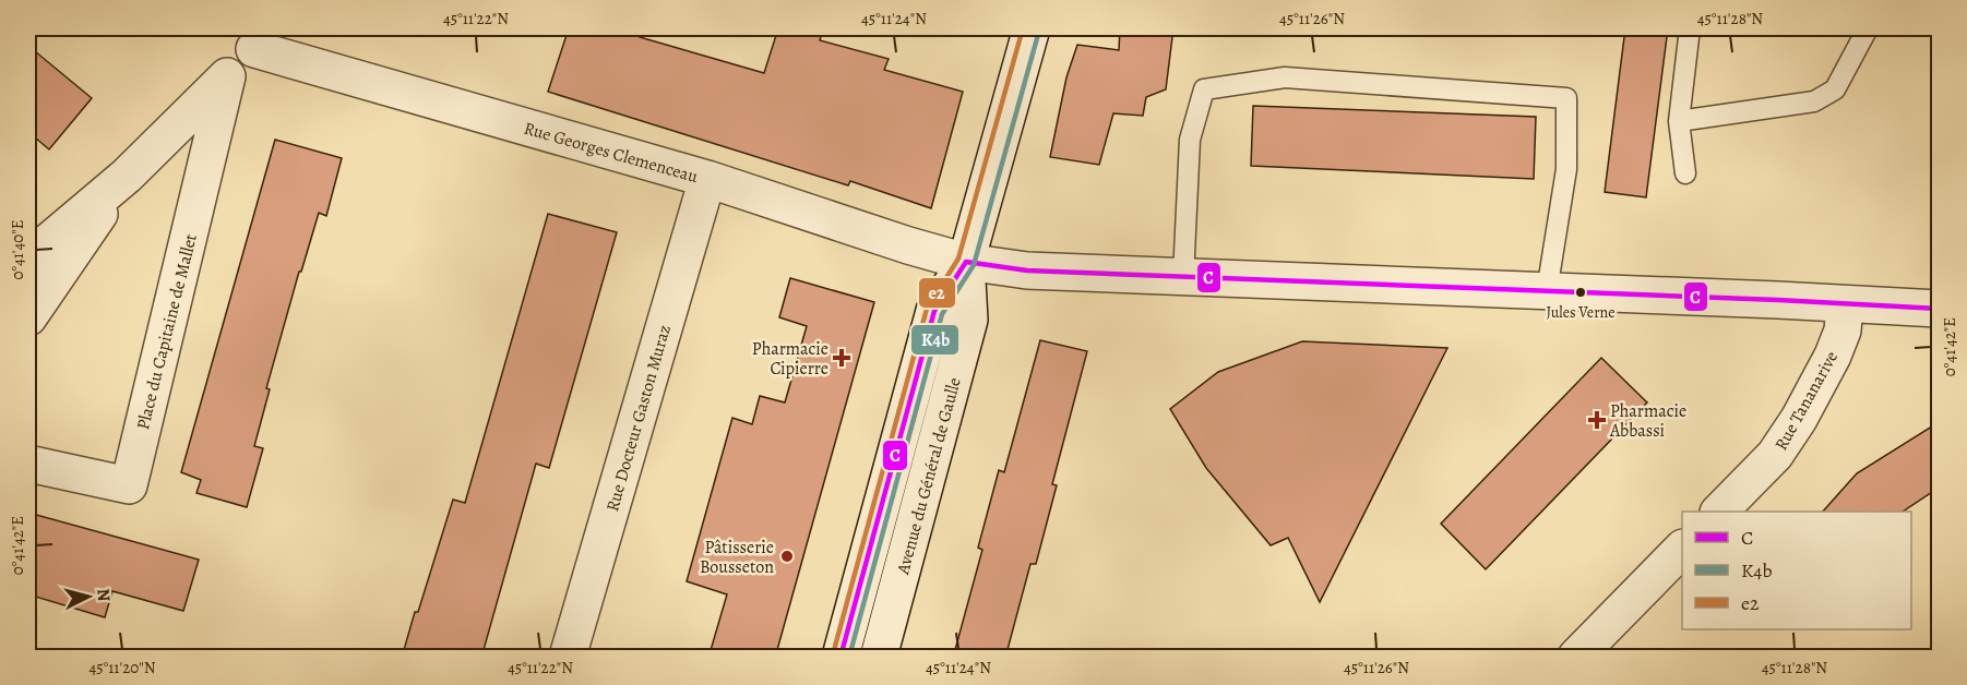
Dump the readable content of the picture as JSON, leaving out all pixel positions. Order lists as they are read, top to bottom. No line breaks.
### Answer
{"streets":{"street":["Rue Georges Clemenceau","Place du Capitaine de Mallet","Rue Tananarive","Rue Docteur Gaston Muraz","Avenue du Général de Gaulle"]},"crossings":[["Rue Georges Clemenceau","Rue Tananarive"],["Rue Georges Clemenceau","Rue Docteur Gaston Muraz"],["Rue Georges Clemenceau","Avenue du Général de Gaulle"]],"places":{"other":["Jules Verne","Pâtisserie Bousseton"],"health":["Pharmacie Cipierre","Pharmacie Abbassi"]},"lines":["transit line e2","transit line K4b","transit line C"],"legend":["C","K4b","e2"],"north":"right","coordinates":["45°11'22\"N","45°11'24\"N","45°11'26\"N","45°11'28\"N","0°41'40\"E","0°41'42\"E","45°11'20\"N"]}
